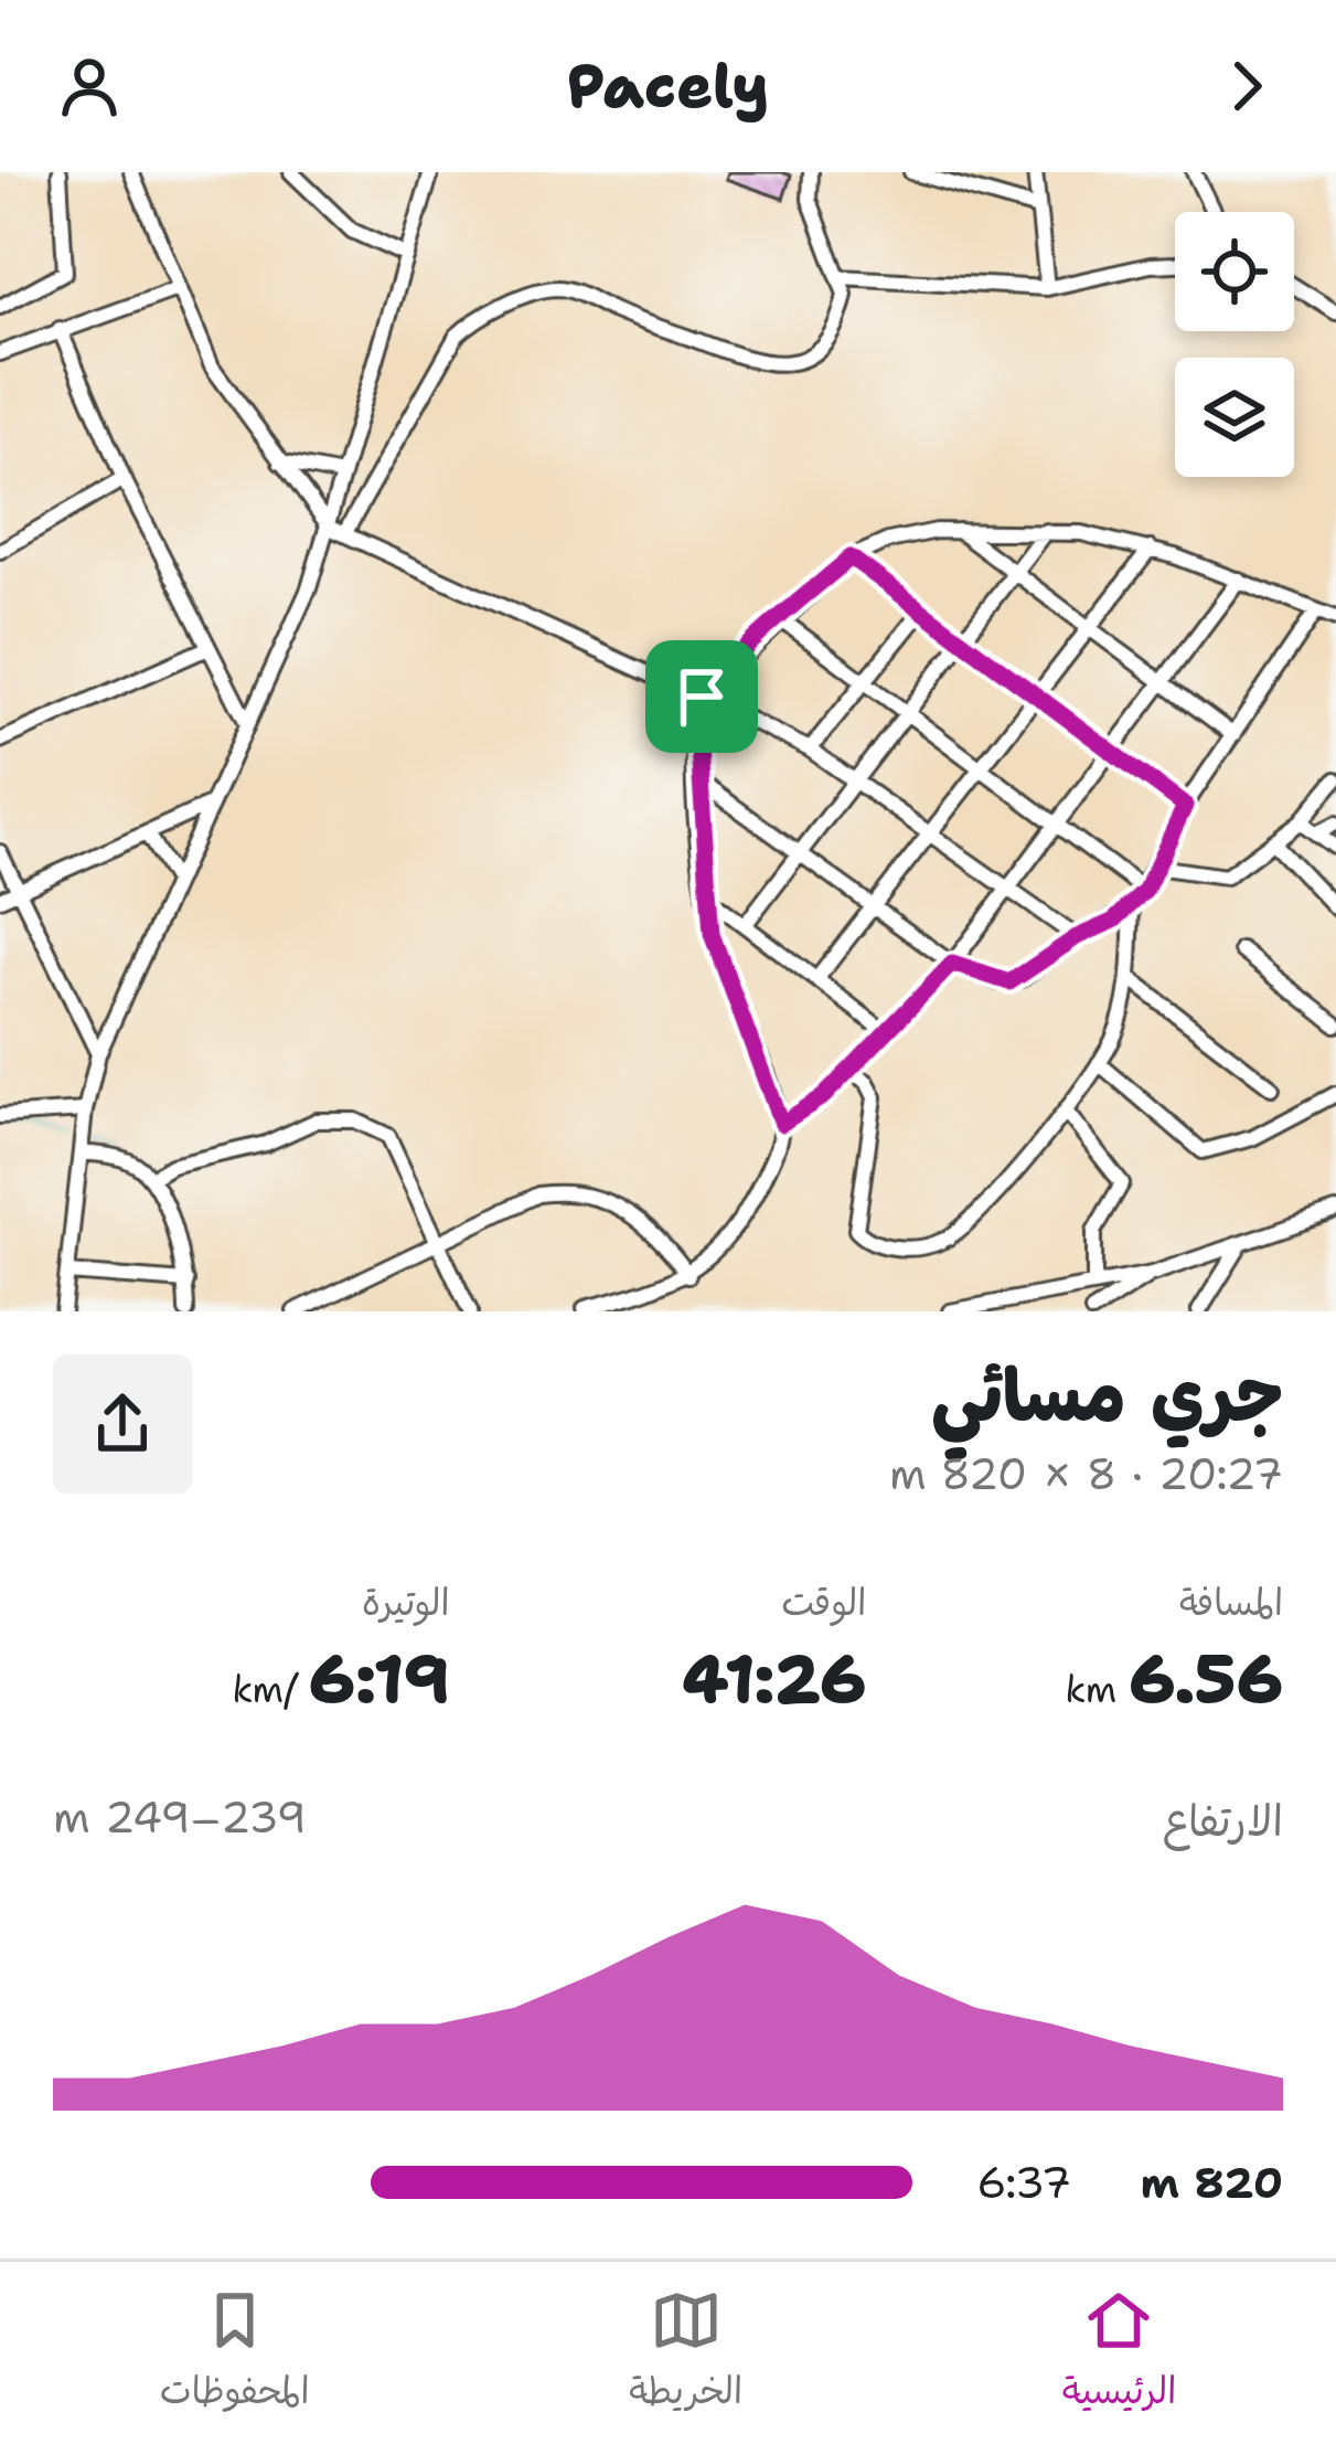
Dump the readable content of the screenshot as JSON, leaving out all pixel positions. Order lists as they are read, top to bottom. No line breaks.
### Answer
{"page":{"header":"Pacely","heading":["جري مسائي","20:27 · 8 × 820 m"],"stats":[["المسافة","6.56 km"],["الوقت","41:26"],["الوتيرة","6:19 /km"]],"chart":["الارتفاع","239–249 m"],"list":[{"name":"820 m","note":"6:37"}],"tabs":["الرئيسية","الخريطة","المحفوظات"]}}
